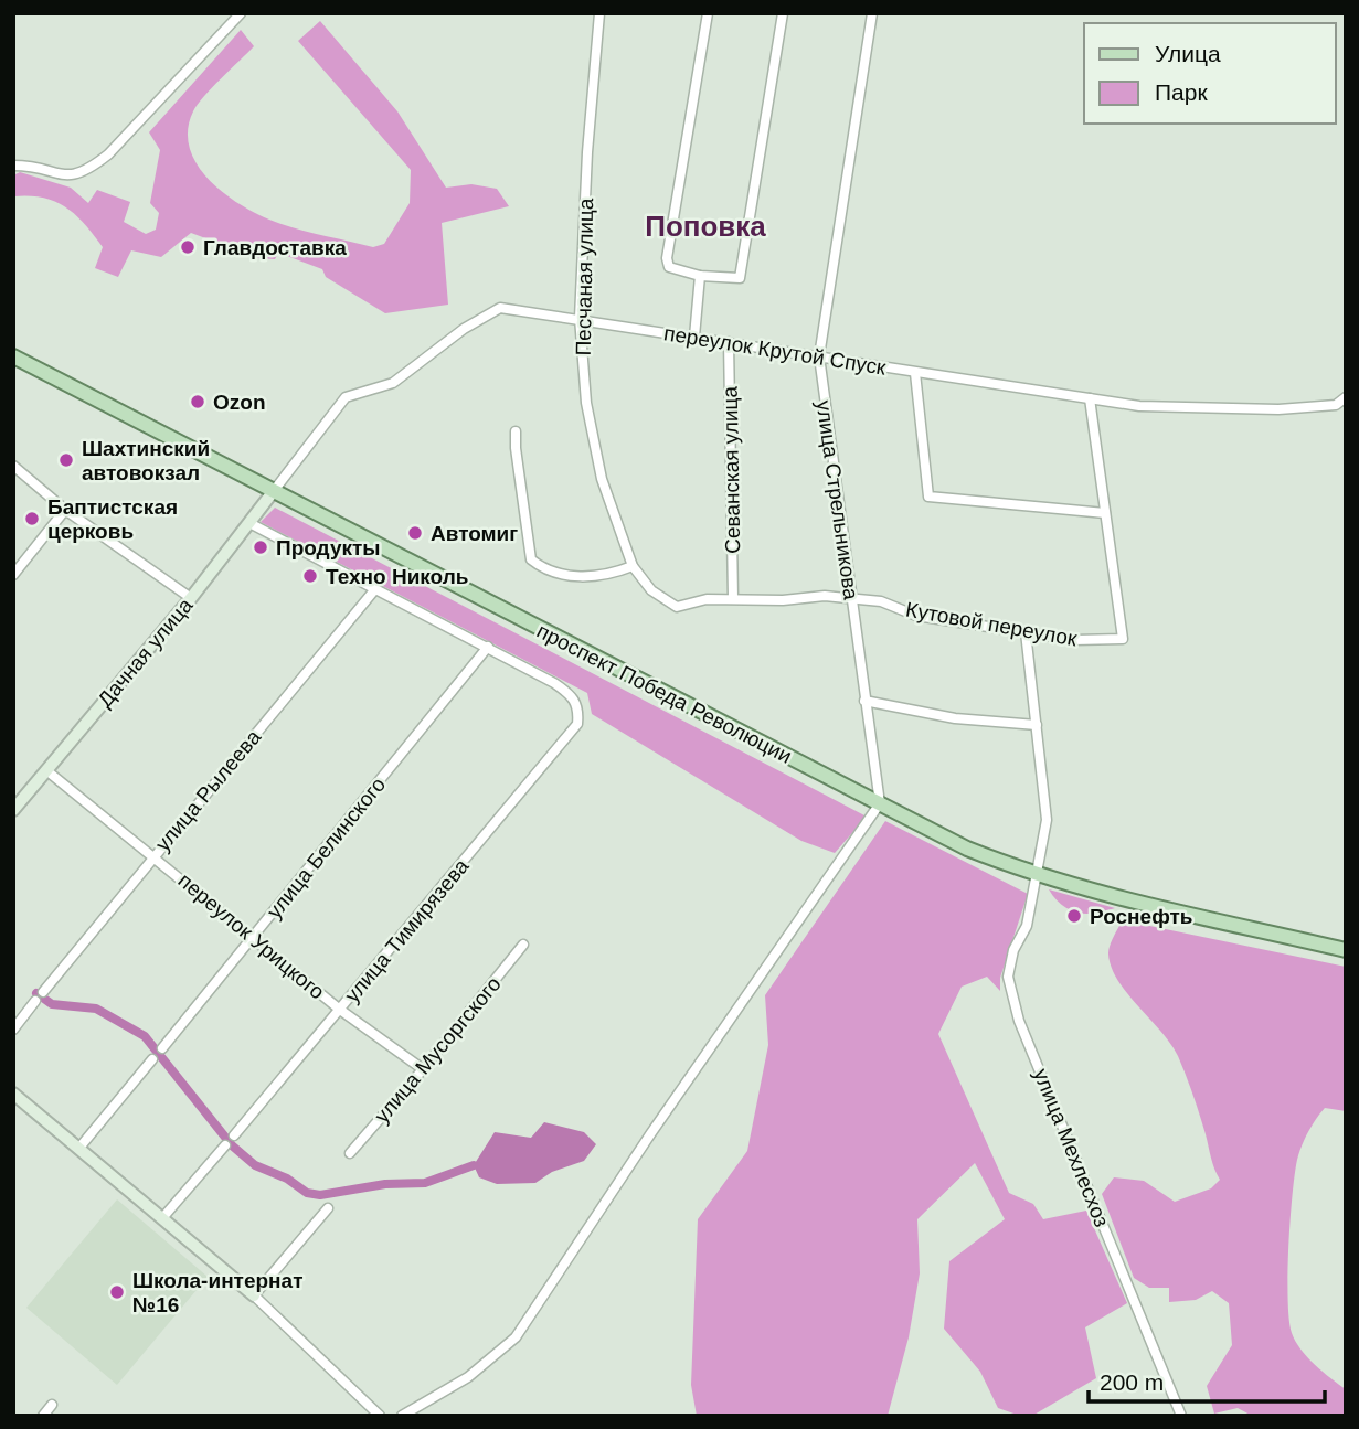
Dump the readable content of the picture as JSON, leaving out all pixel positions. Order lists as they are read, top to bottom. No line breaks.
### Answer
{"streets":{"main road":["проспект Победа Революции"],"street":["Песчаная улица","переулок Крутой Спуск","Севанская улица","улица Стрельникова","Кутовой переулок","Дачная улица","улица Рылеева","улица Белинского","улица Тимирязева","переулок Урицкого","улица Мусоргского","улица Мехлесхоз"]},"crossings":[["Песчаная улица","переулок Крутой Спуск"],["Песчаная улица","Кутовой переулок"],["переулок Крутой Спуск","Севанская улица"],["переулок Крутой Спуск","улица Стрельникова"],["переулок Крутой Спуск","Дачная улица"],["переулок Крутой Спуск","проспект Победа Революции"],["Севанская улица","Кутовой переулок"],["улица Стрельникова","Кутовой переулок"],["улица Стрельникова","проспект Победа Революции"],["Кутовой переулок","улица Мехлесхоз"],["Дачная улица","проспект Победа Революции"],["Дачная улица","переулок Урицкого"],["проспект Победа Революции","улица Мехлесхоз"],["улица Рылеева","переулок Урицкого"],["улица Белинского","улица Тимирязева"],["улица Белинского","переулок Урицкого"],["улица Тимирязева","переулок Урицкого"],["переулок Урицкого","улица Мусоргского"]],"districts":["Поповка"],"places":["Главдоставка","Ozon","Шахтинский автовокзал","Баптистская церковь","Автомиг","Продукты","Техно Николь","Роснефть","Школа-интернат №16"],"legend":["Улица","Парк"],"scale_bar":"200 m"}
